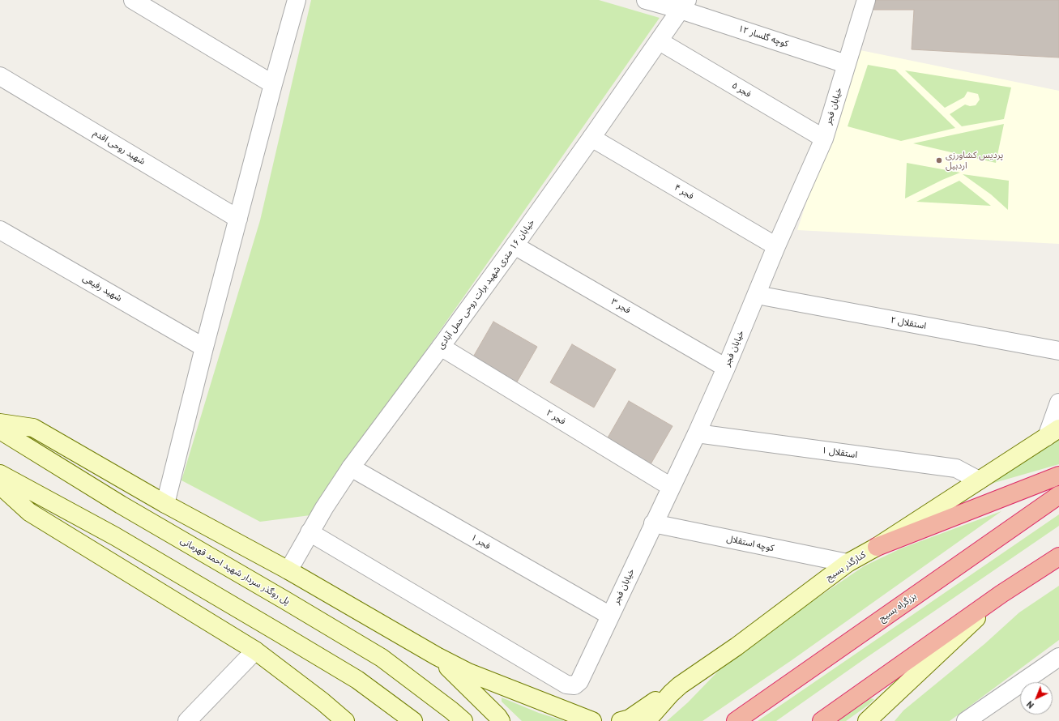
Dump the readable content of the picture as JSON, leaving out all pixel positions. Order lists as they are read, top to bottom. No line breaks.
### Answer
{"streets":{"highway":["بزرگراه بسیج"],"main road":["کنارگذر بسیج","پل روگذر سردار شهید احمد قهرمانی"],"street":["کوچه گلسار ۱۲","فجر ۵","خیابان فجر","شهید روحی اقدم","فجر ۴","خیابان ۱۶ متری شهید برات روحی حمل آبادی","شهید رفیعی","فجر ۳","استقلال ۲","فجر ۲","استقلال ۱","فجر ۱","کوچه استقلال"]},"crossings":[["کوچه گلسار ۱۲","خیابان فجر"],["کوچه گلسار ۱۲","خیابان ۱۶ متری شهید برات روحی حمل آبادی"],["فجر ۵","خیابان فجر"],["فجر ۵","خیابان ۱۶ متری شهید برات روحی حمل آبادی"],["خیابان فجر","فجر ۴"],["خیابان فجر","خیابان ۱۶ متری شهید برات روحی حمل آبادی"],["خیابان فجر","فجر ۳"],["خیابان فجر","استقلال ۲"],["خیابان فجر","فجر ۲"],["خیابان فجر","استقلال ۱"],["خیابان فجر","فجر ۱"],["خیابان فجر","کوچه استقلال"],["فجر ۴","خیابان ۱۶ متری شهید برات روحی حمل آبادی"],["خیابان ۱۶ متری شهید برات روحی حمل آبادی","فجر ۳"],["خیابان ۱۶ متری شهید برات روحی حمل آبادی","فجر ۲"],["خیابان ۱۶ متری شهید برات روحی حمل آبادی","فجر ۱"],["استقلال ۱","کنارگذر بسیج"],["کوچه استقلال","کنارگذر بسیج"]],"places":["پردیس کشاورزی اردبیل"],"north":"bottom left"}
